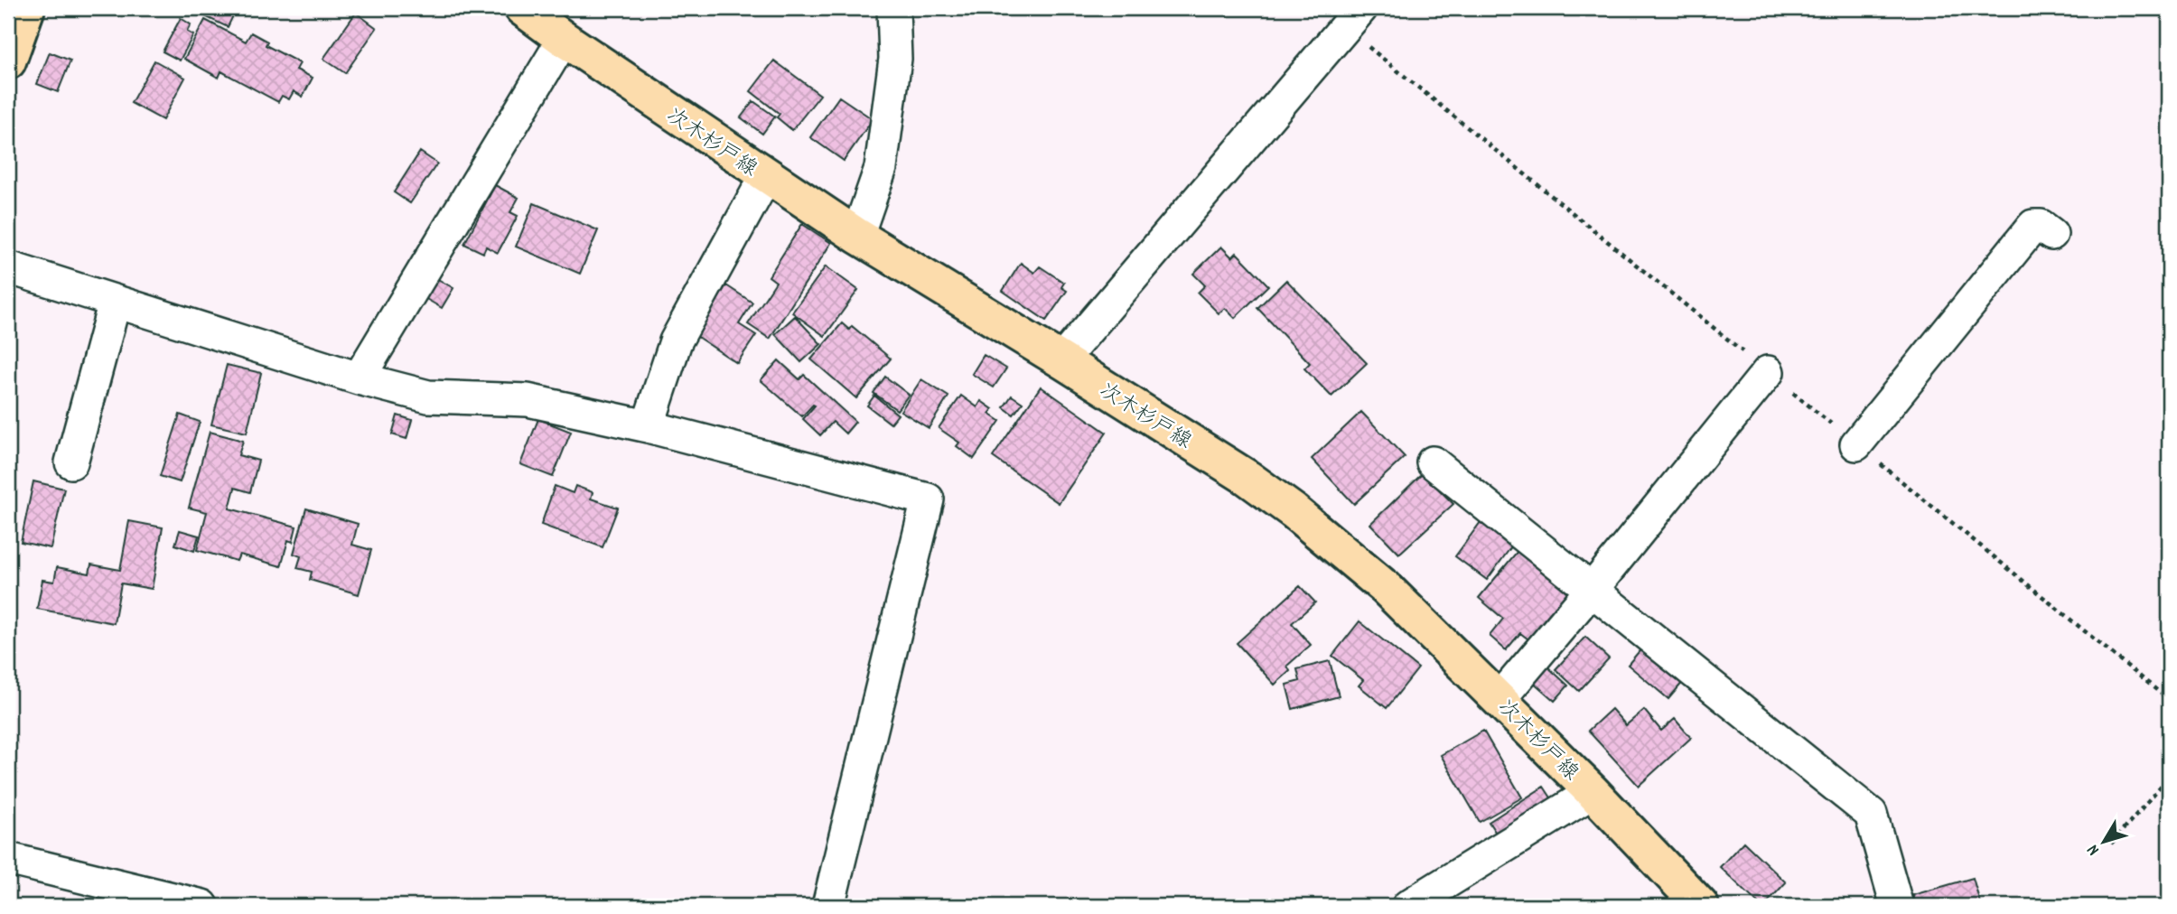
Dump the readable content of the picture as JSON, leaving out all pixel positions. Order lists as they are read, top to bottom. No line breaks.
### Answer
{"streets":{"main road":["次木杉戸線"]},"north":"bottom left"}
